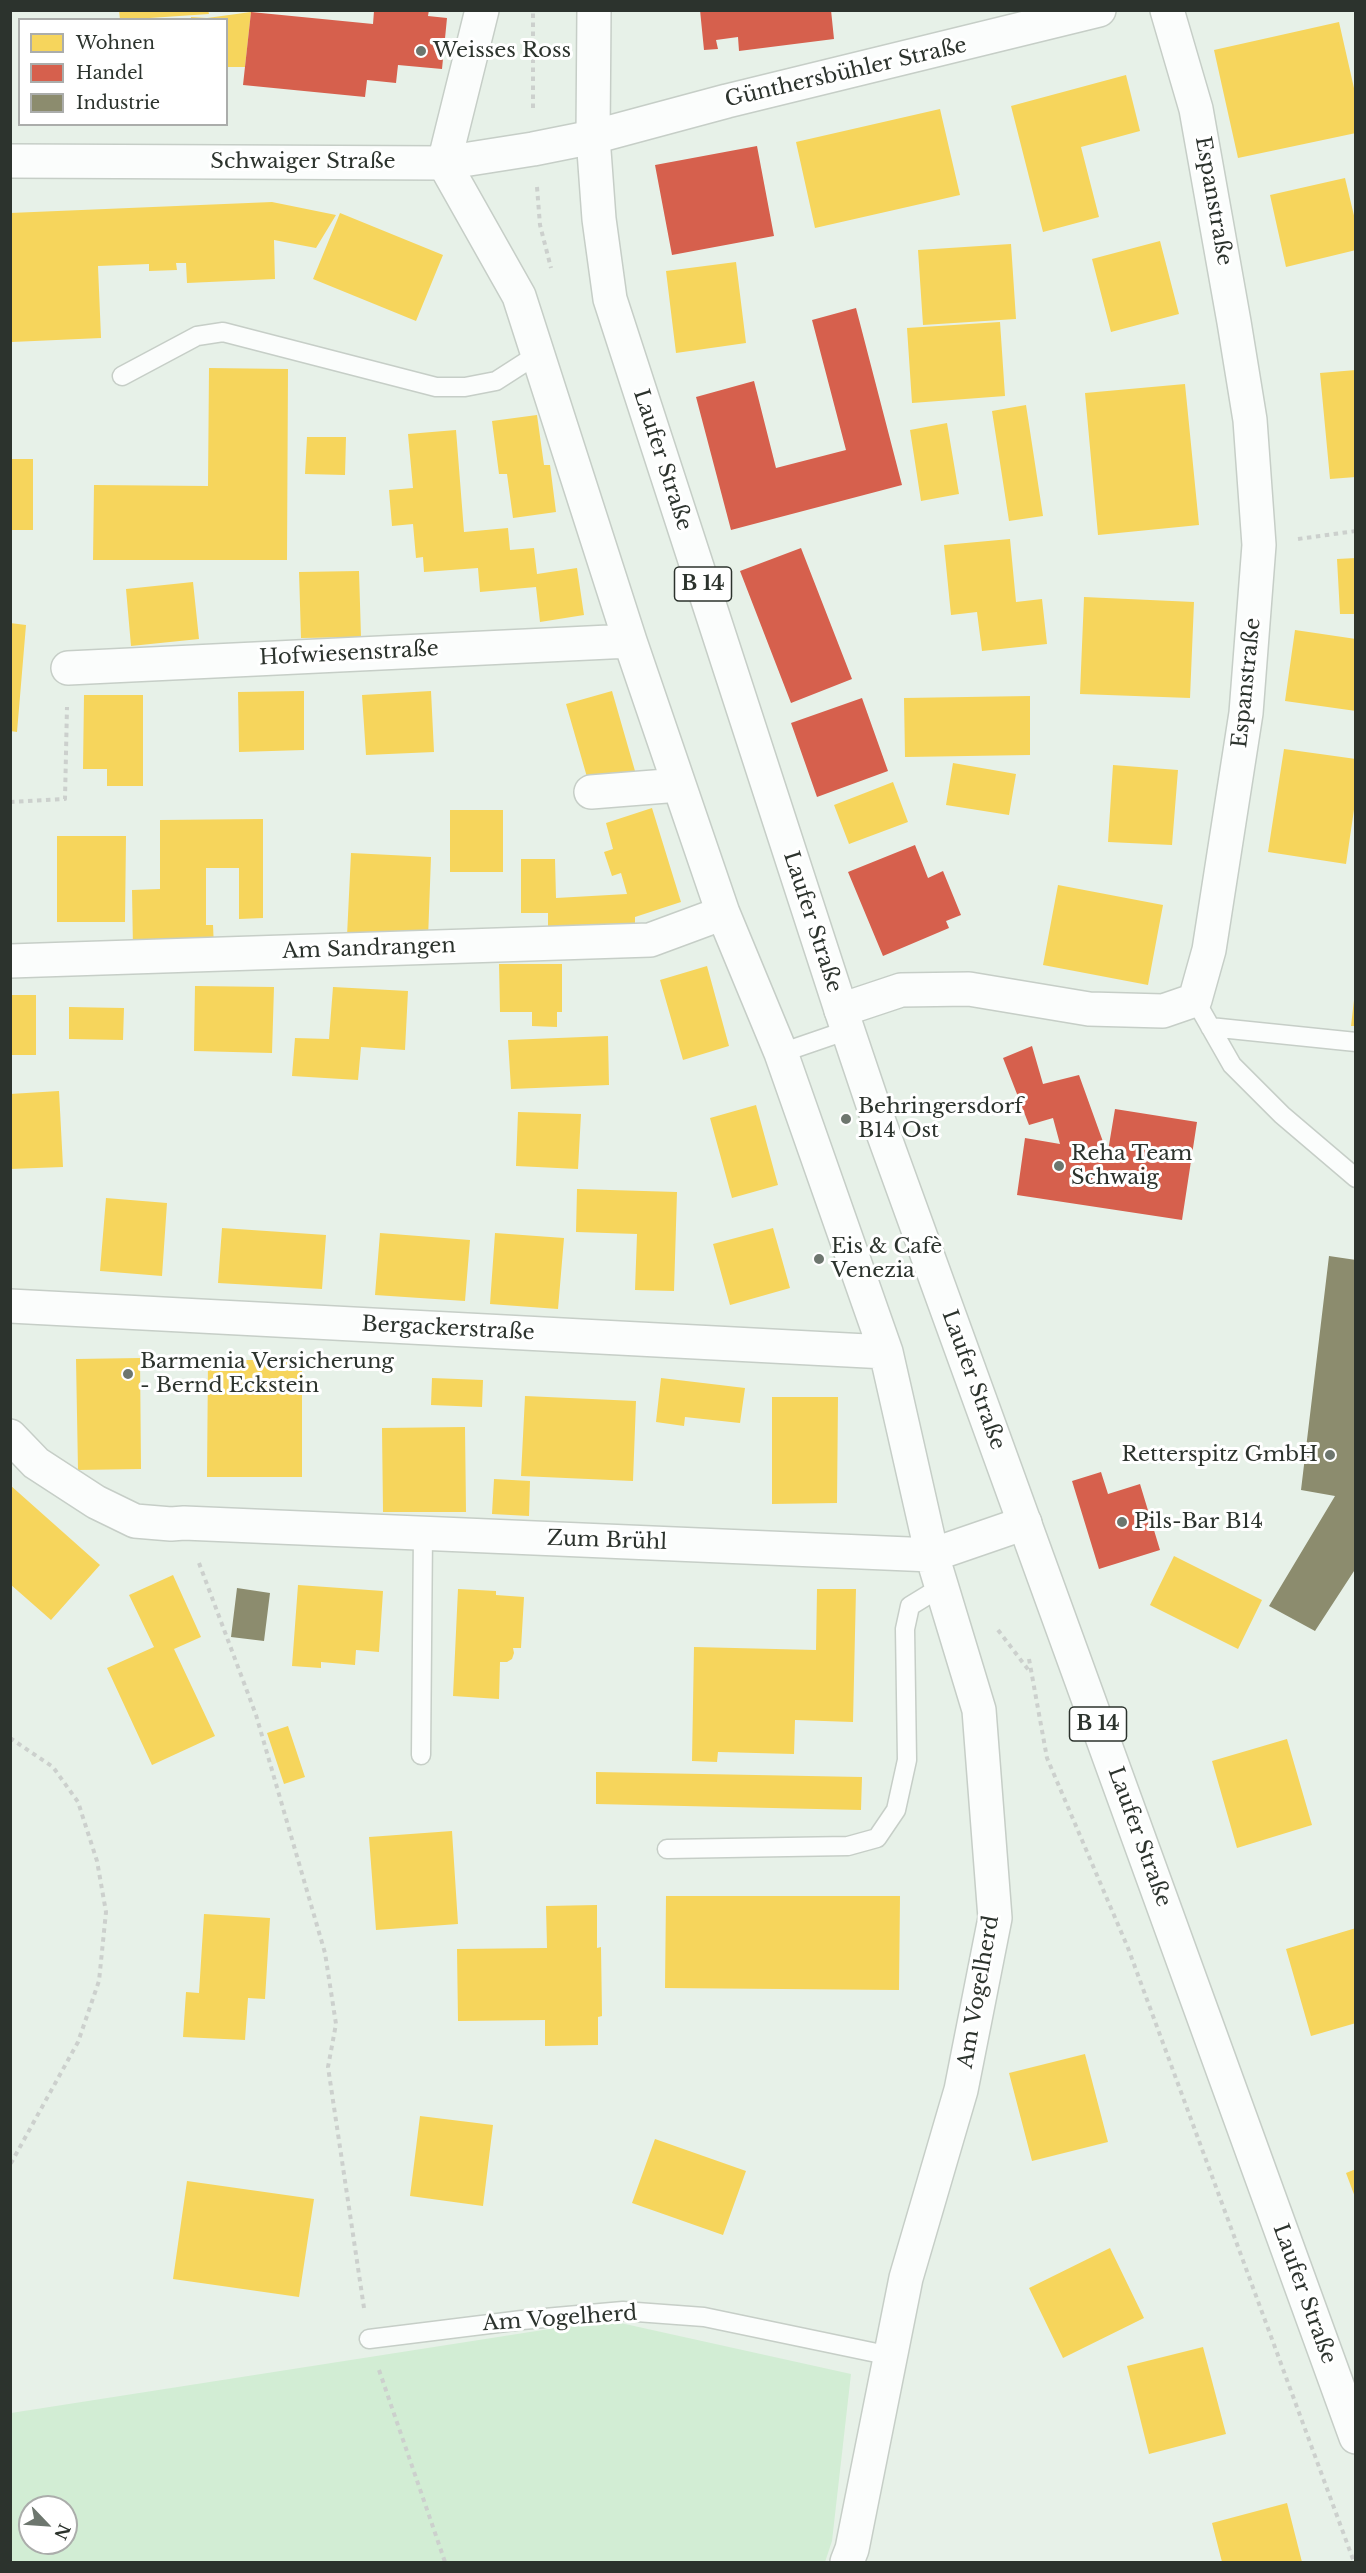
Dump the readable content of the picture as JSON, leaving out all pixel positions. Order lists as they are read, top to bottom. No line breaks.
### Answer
{"streets":{"street":["Günthersbühler Straße","Schwaiger Straße","Espanstraße","Laufer Straße","B 14","Hofwiesenstraße","Am Sandrangen","Bergackerstraße","Zum Brühl","Am Vogelherd"]},"crossings":[["Günthersbühler Straße","Schwaiger Straße"],["Günthersbühler Straße","Laufer Straße"],["Günthersbühler Straße","B 14"],["Schwaiger Straße","Laufer Straße"],["Schwaiger Straße","B 14"],["Laufer Straße","B 14"],["Laufer Straße","Zum Brühl"],["Zum Brühl","Am Vogelherd"]],"places":["Weisses Ross","Behringersdorf B14 Ost","Reha Team Schwaig","Eis & Cafè Venezia","Barmenia Versicherung - Bernd Eckstein","Retterspitz GmbH","Pils-Bar B14"],"legend":["Wohnen","Handel","Industrie"],"north":"bottom right"}
